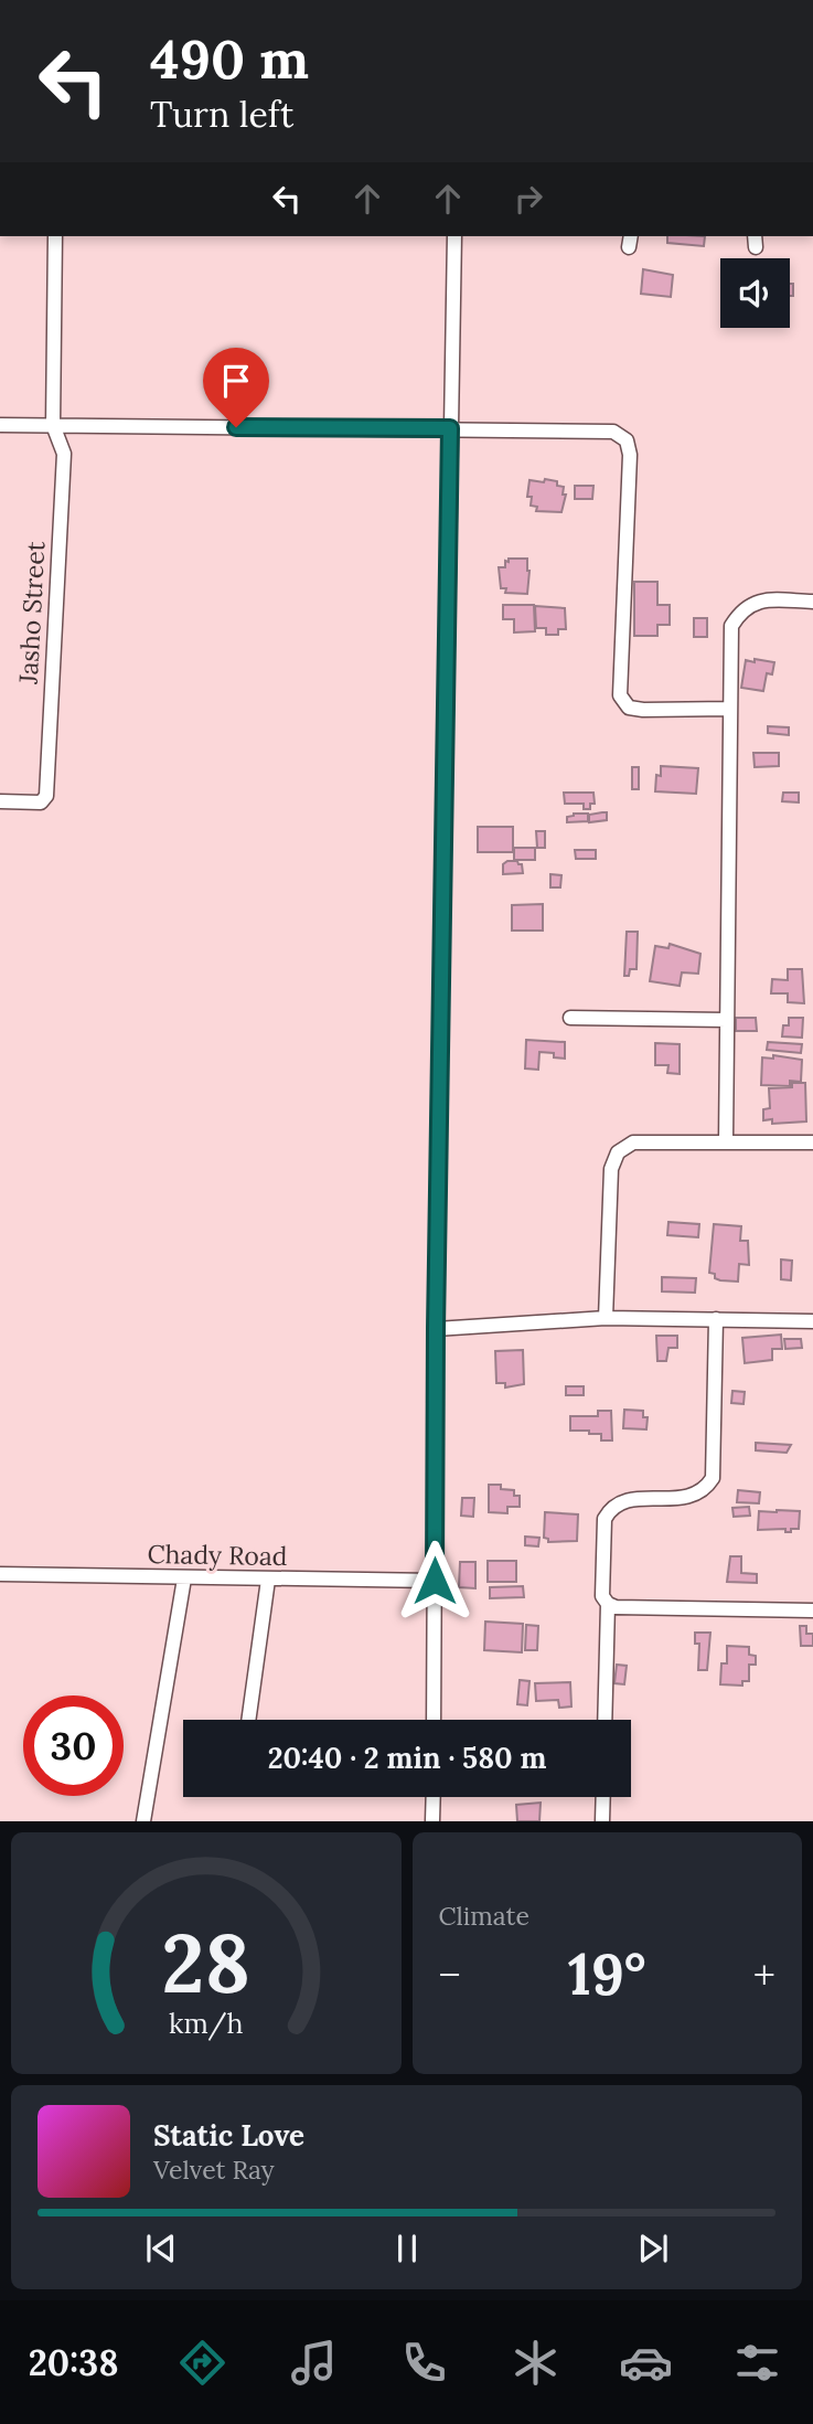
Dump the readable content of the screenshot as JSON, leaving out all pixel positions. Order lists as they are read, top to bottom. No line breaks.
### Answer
{"streets":{"street":["Jasho Street","Chady Road"]},"page":{"turn":["490 m","Turn left"],"limit":"30","trip":"20:40 · 2 min · 580 m","tile":"Climate","heat":["−","19°","+"],"song":["Static Love","Velvet Ray"],"tabs":"20:38","gauge":["28","km/h"]}}
